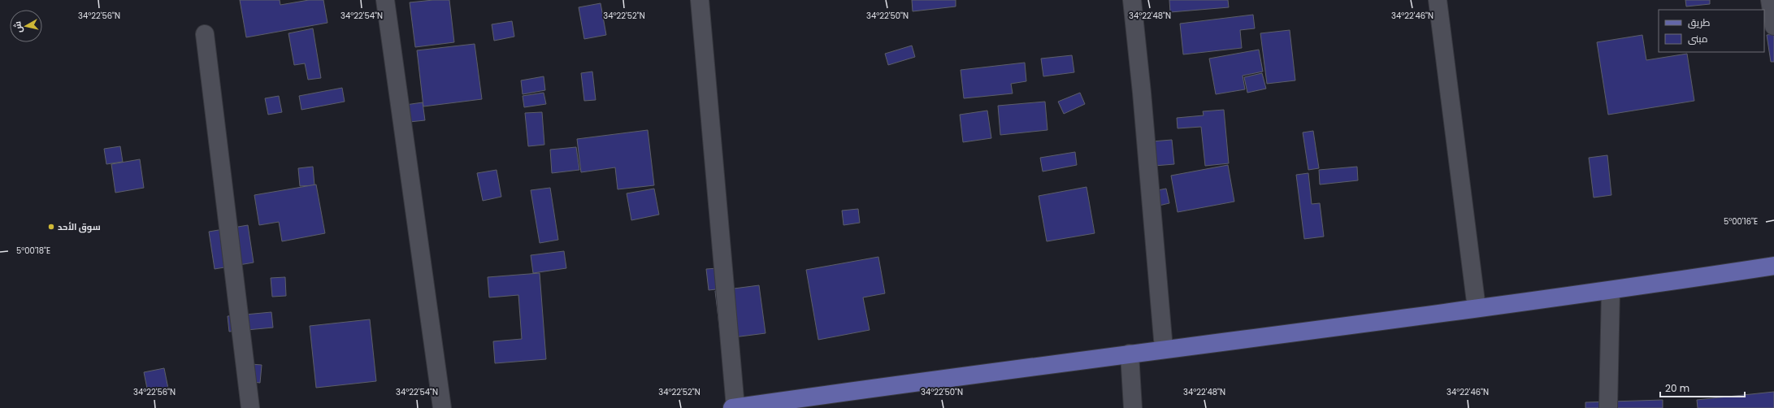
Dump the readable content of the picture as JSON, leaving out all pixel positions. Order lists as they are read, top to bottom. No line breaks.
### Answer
{"places":["سوق الأحد"],"legend":["طريق","مبنى"],"scale_bar":"20 m","north":"left","coordinates":["34°22'56\"N","34°22'54\"N","34°22'52\"N","34°22'50\"N","34°22'48\"N","34°22'46\"N","5°00'16\"E","5°00'18\"E"]}
